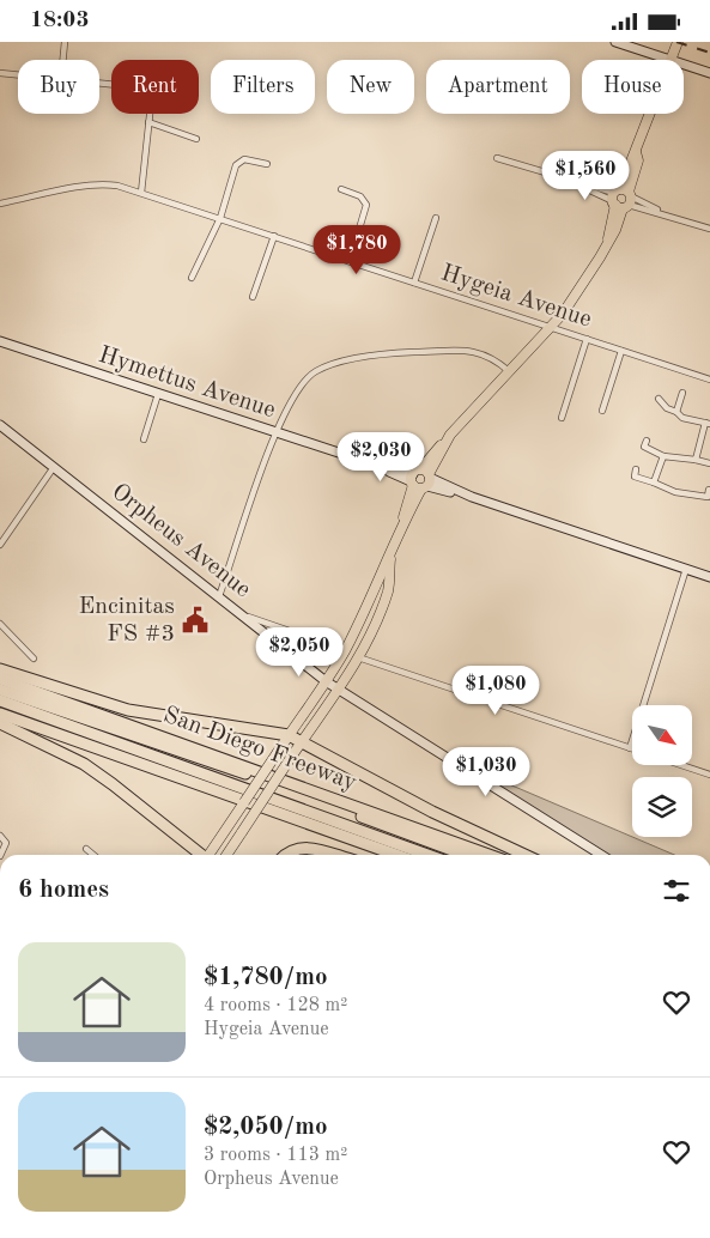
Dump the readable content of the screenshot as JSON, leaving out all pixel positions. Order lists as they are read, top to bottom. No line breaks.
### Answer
{"streets":{"highway":["San Diego Freeway"],"street":["Hygeia Avenue","Hymettus Avenue","Orpheus Avenue"]},"places":{"public building":["Encinitas FS #3"]},"north":"bottom right","page":{"status":"18:03","chip":["Buy","Rent","Filters","New","Apartment","House"],"price":["$1,560","$1,780","$2,030","$2,050","$1,080","$1,030"],"heading":"6 homes","list":[{"name":"$1,780/mo","note":"4 rooms · 128 m² · Hygeia Avenue"},{"name":"$2,050/mo","note":"3 rooms · 113 m² · Orpheus Avenue"}]}}
